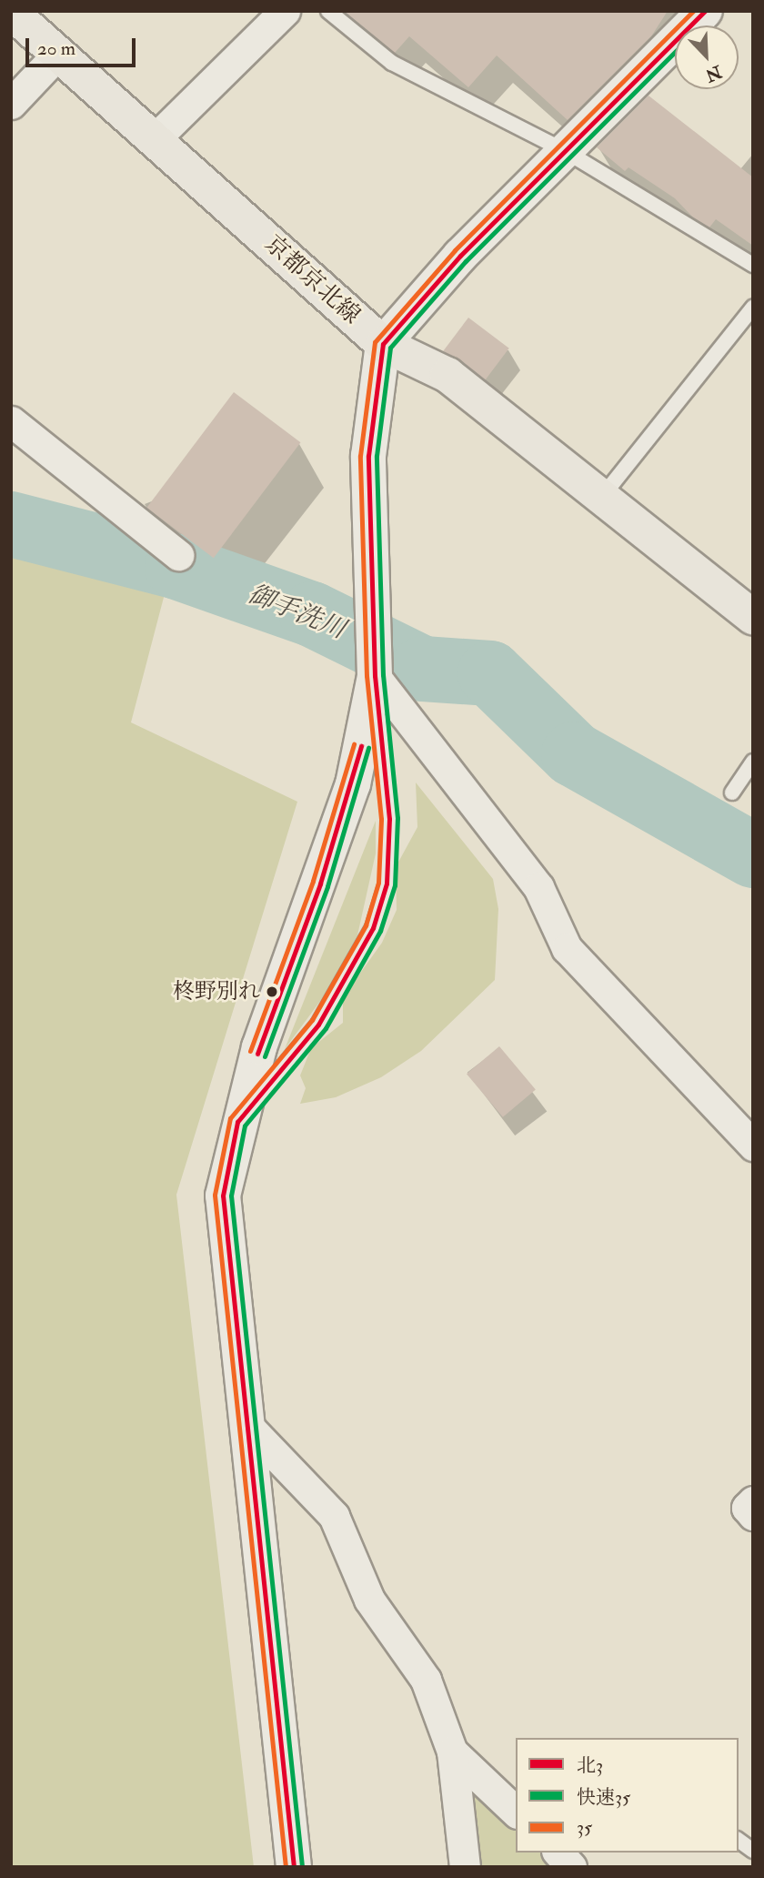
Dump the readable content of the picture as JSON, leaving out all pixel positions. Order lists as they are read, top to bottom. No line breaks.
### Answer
{"streets":{"main road":["京都京北線"]},"water":["御手洗川"],"places":["柊野別れ"],"lines":["transit line 北3","transit line 35","transit line 快速35"],"legend":["北3","快速35","35"],"scale_bar":"20 m","north":"bottom right"}
